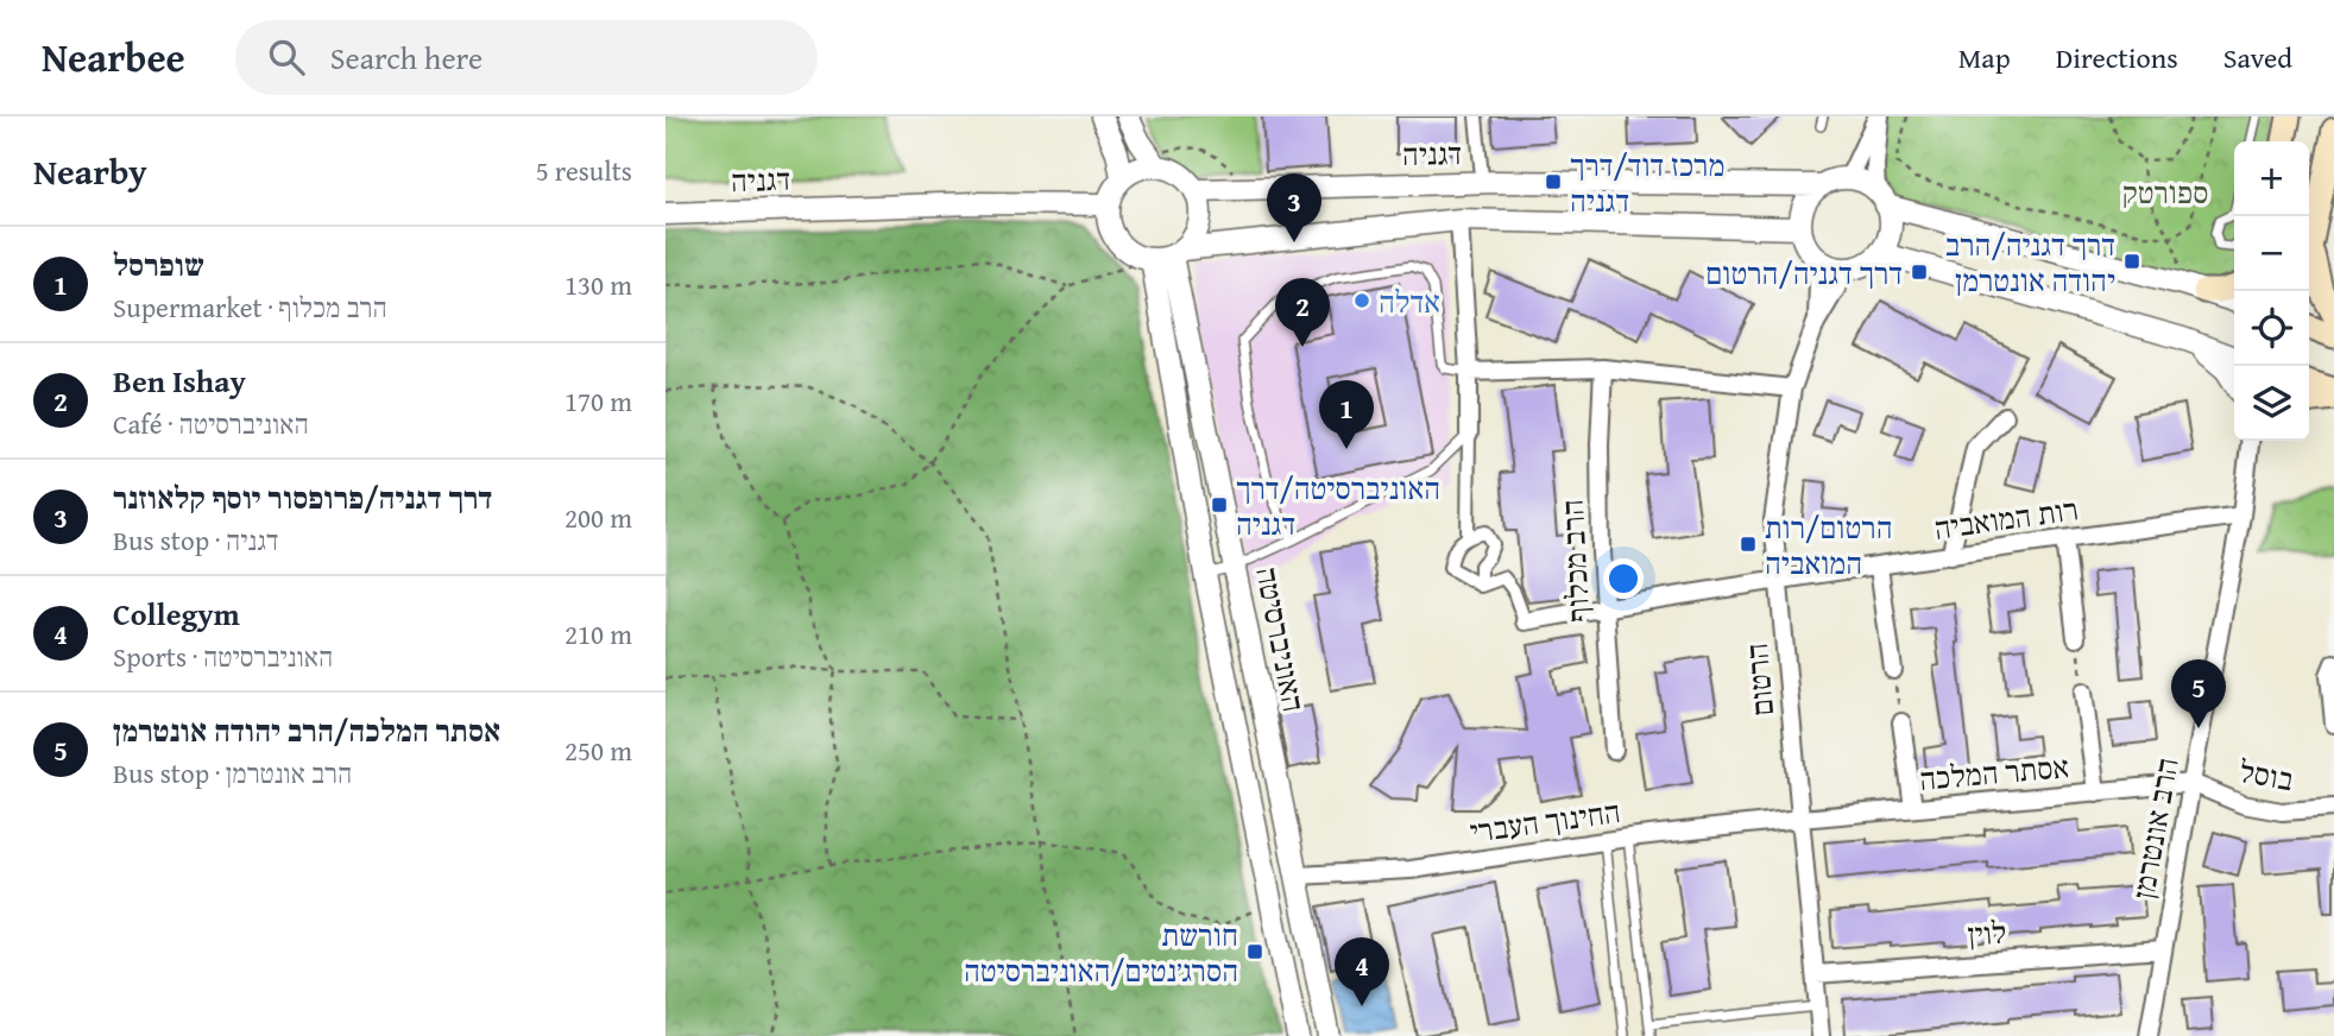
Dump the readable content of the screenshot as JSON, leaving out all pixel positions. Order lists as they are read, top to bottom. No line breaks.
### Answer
{"streets":{"street":["דגניה","רות המואביה","הרב מכלוף","האוניברסיטה","הרטום","אסתר המלכה","בוסל","החינוך העברי","הרב אונטרמן","לוין"]},"crossings":[["דגניה","האוניברסיטה"],["דגניה","הרטום"],["רות המואביה","הרב מכלוף"],["רות המואביה","הרטום"],["רות המואביה","הרב אונטרמן"],["האוניברסיטה","החינוך העברי"],["הרטום","אסתר המלכה"],["הרטום","החינוך העברי"],["הרטום","לוין"],["אסתר המלכה","בוסל"],["אסתר המלכה","החינוך העברי"],["אסתר המלכה","הרב אונטרמן"],["בוסל","הרב אונטרמן"],["הרב אונטרמן","לוין"]],"parks":["ספורטק"],"places":{"transit":["מרכז דוד/דרך דגניה","דרך דגניה/הרב יהודה אונטרמן","דרך דגניה/הרטום","האוניברסיטה/דרך דגניה","הרטום/רות המואביה","חורשת הסרג׳נטים/האוניברסיטה"],"other":["אדלה"]},"page":{"header":"Nearbee","search":"Search here","nav":["Map","Directions","Saved"],"heading":["Nearby","5 results"],"map_buttons":["+","−"],"pins":["3","2","1","5","4"],"list":[{"mark":"1","name":"שופרסל","note":"Supermarket · הרב מכלוף","value":"130 m"},{"mark":"2","name":"Ben Ishay","note":"Café · האוניברסיטה","value":"170 m"},{"mark":"3","name":"דרך דגניה/פרופסור יוסף קלאוזנר","note":"Bus stop · דגניה","value":"200 m"},{"mark":"4","name":"Collegym","note":"Sports · האוניברסיטה","value":"210 m"},{"mark":"5","name":"אסתר המלכה/הרב יהודה אונטרמן","note":"Bus stop · הרב אונטרמן","value":"250 m"}]}}
